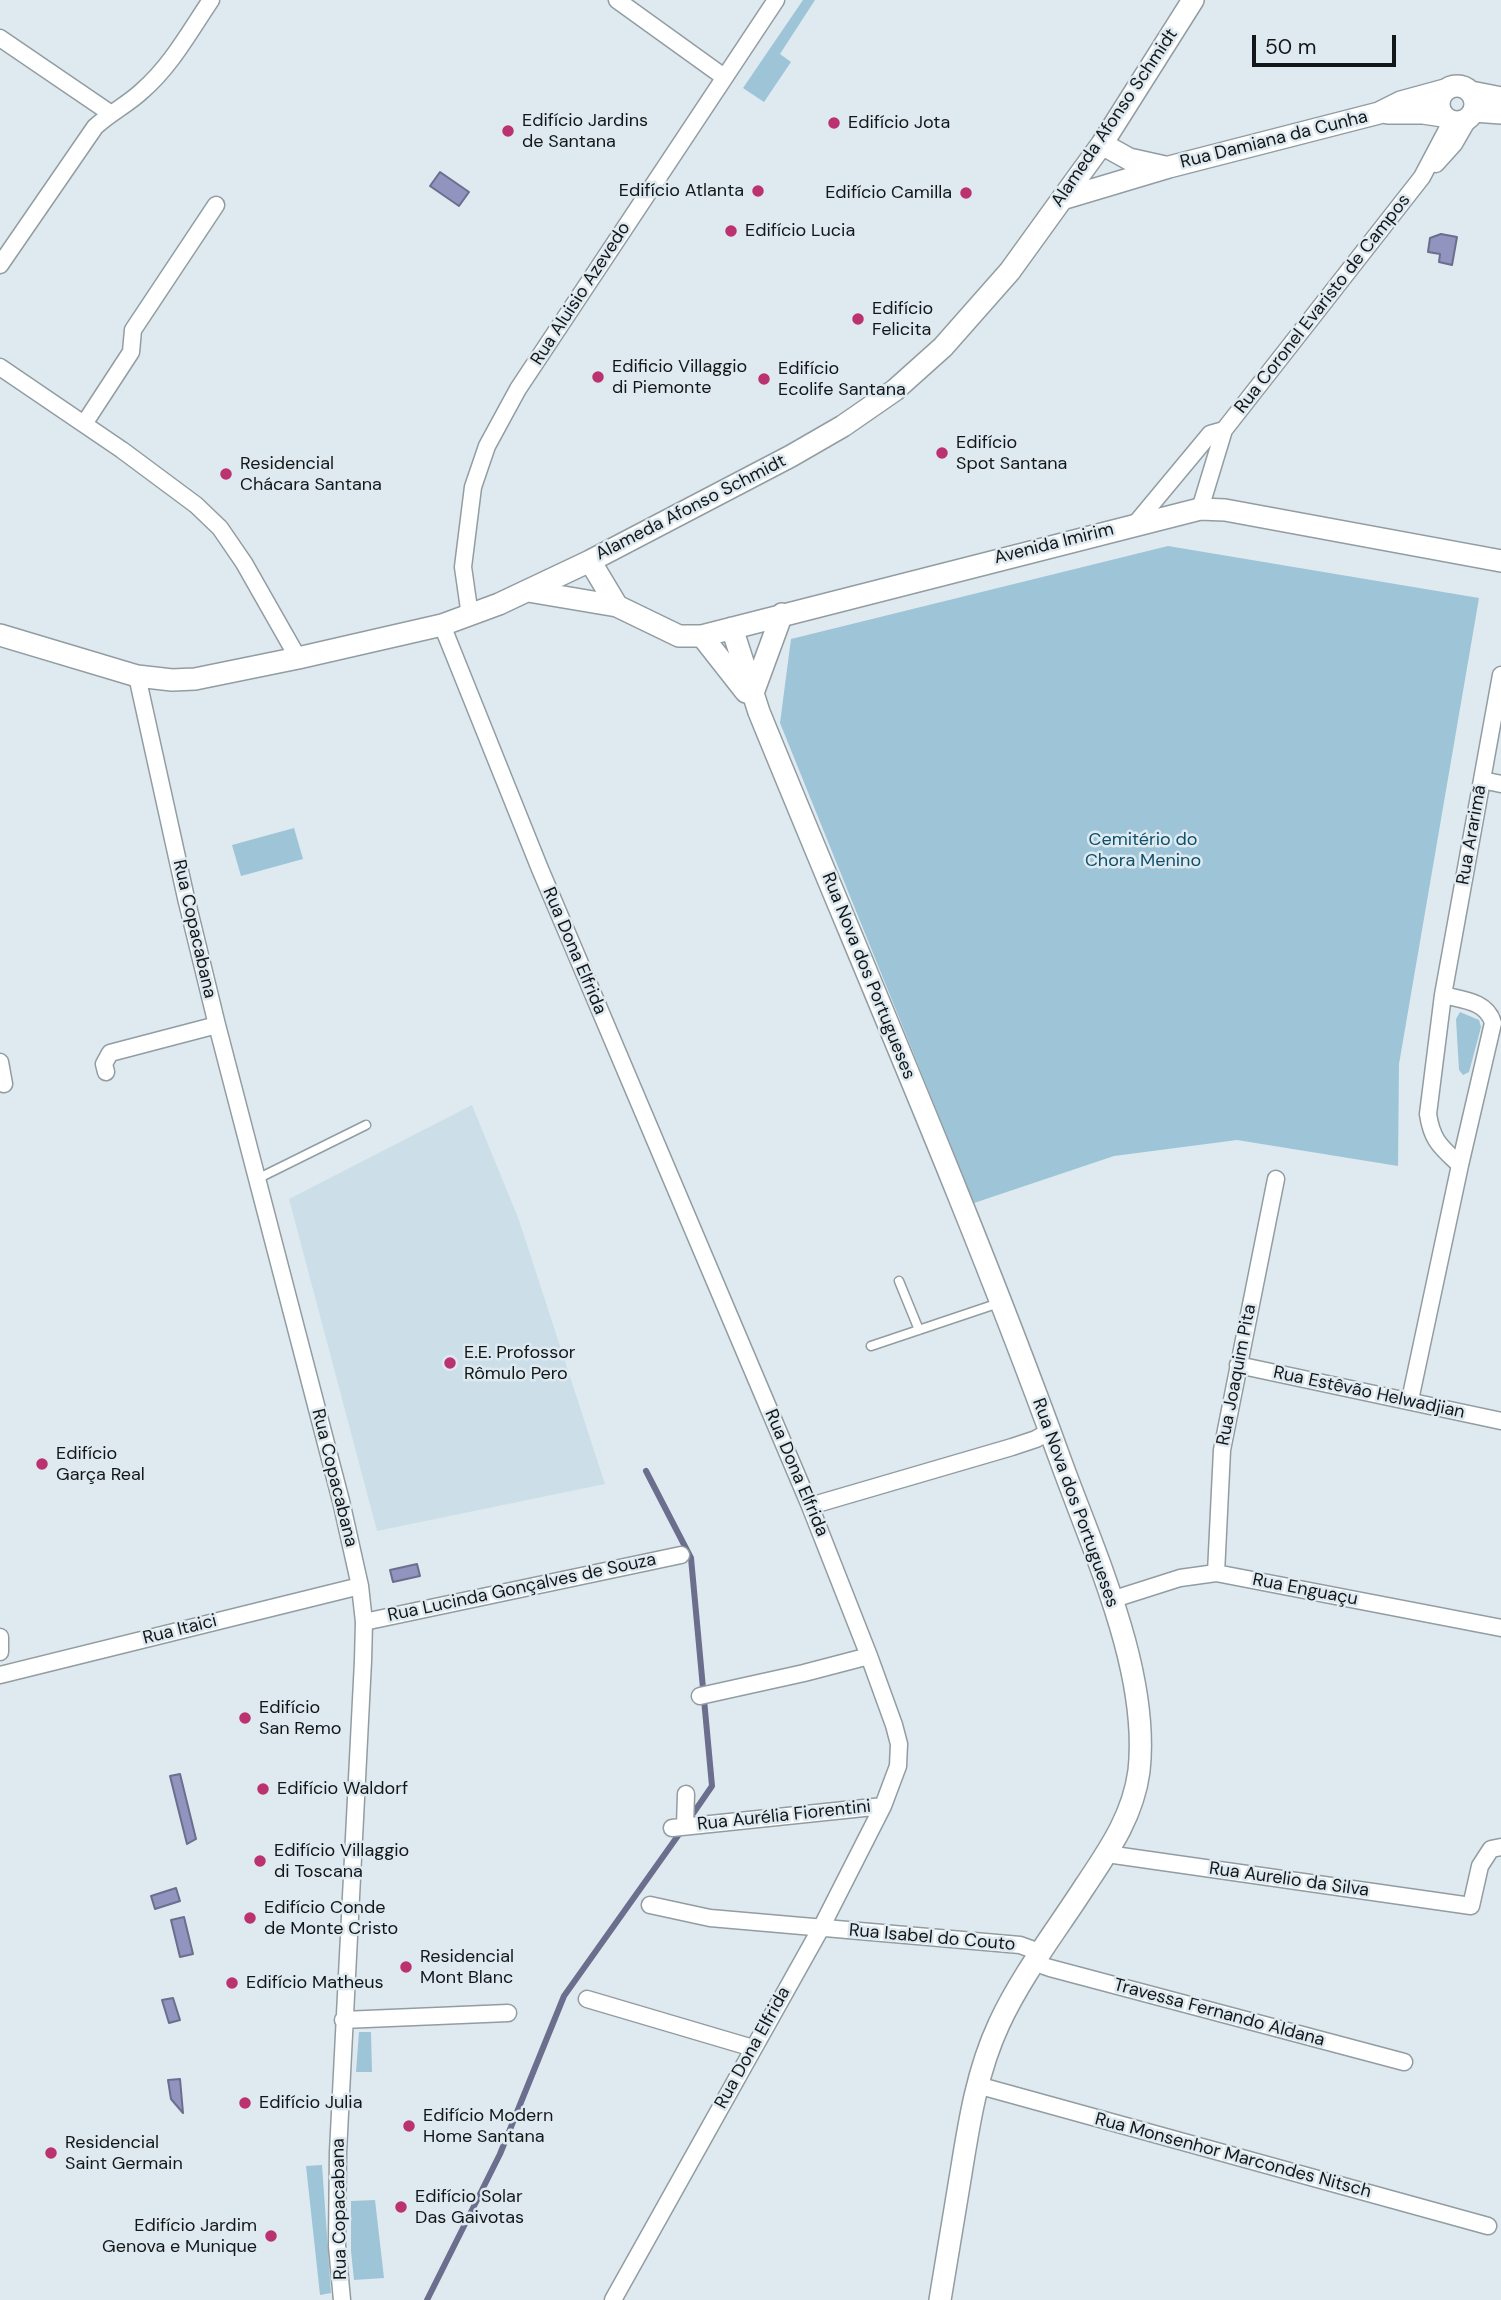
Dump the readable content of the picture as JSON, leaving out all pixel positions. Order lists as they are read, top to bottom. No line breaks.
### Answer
{"streets":{"main road":["Alameda Afonso Schmidt","Rua Damiana da Cunha","Avenida Imirim","Rua Nova dos Portugueses"],"street":["Rua Aluisio Azevedo","Rua Coronel Evaristo de Campos","Rua Ararimã","Rua Copacabana","Rua Dona Elfrida","Rua Joaquim Pita","Rua Estêvão Helwadjian","Rua Lucinda Gonçalves de Souza","Rua Enguaçu","Rua Itaici","Rua Aurélia Fiorentini","Rua Aurelio da Silva","Rua Isabel do Couto","Travessa Fernando Aldana","Rua Monsenhor Marcondes Nitsch"]},"crossings":[["Alameda Afonso Schmidt","Rua Damiana da Cunha"],["Alameda Afonso Schmidt","Rua Aluisio Azevedo"],["Alameda Afonso Schmidt","Avenida Imirim"],["Alameda Afonso Schmidt","Rua Copacabana"],["Alameda Afonso Schmidt","Rua Dona Elfrida"],["Rua Damiana da Cunha","Rua Coronel Evaristo de Campos"],["Rua Coronel Evaristo de Campos","Avenida Imirim"],["Avenida Imirim","Rua Nova dos Portugueses"],["Rua Copacabana","Rua Lucinda Gonçalves de Souza"],["Rua Copacabana","Rua Itaici"],["Rua Dona Elfrida","Rua Aurélia Fiorentini"],["Rua Dona Elfrida","Rua Isabel do Couto"],["Rua Nova dos Portugueses","Rua Enguaçu"],["Rua Nova dos Portugueses","Rua Aurelio da Silva"],["Rua Nova dos Portugueses","Rua Isabel do Couto"],["Rua Nova dos Portugueses","Travessa Fernando Aldana"],["Rua Nova dos Portugueses","Rua Monsenhor Marcondes Nitsch"],["Rua Joaquim Pita","Rua Estêvão Helwadjian"],["Rua Joaquim Pita","Rua Enguaçu"],["Rua Isabel do Couto","Travessa Fernando Aldana"]],"parks":["Cemitério do Chora Menino"],"places":["Edifício Jota","Edifício Jardins de Santana","Edifício Atlanta","Edifício Camilla","Edifício Lucia","Edifício Felicita","Edificio Villaggio di Piemonte","Edifício Ecolife Santana","Edifício Spot Santana","Residencial Chácara Santana","E.E. Profossor Rômulo Pero","Edifício Garça Real","Edifício San Remo","Edifício Waldorf","Edifício Villaggio di Toscana","Edifício Conde de Monte Cristo","Residencial Mont Blanc","Edifício Matheus","Edifício Julia","Edifício Modern Home Santana","Residencial Saint Germain","Edifício Solar Das Gaivotas","Edifício Jardim Genova e Munique"],"scale_bar":"50 m"}
